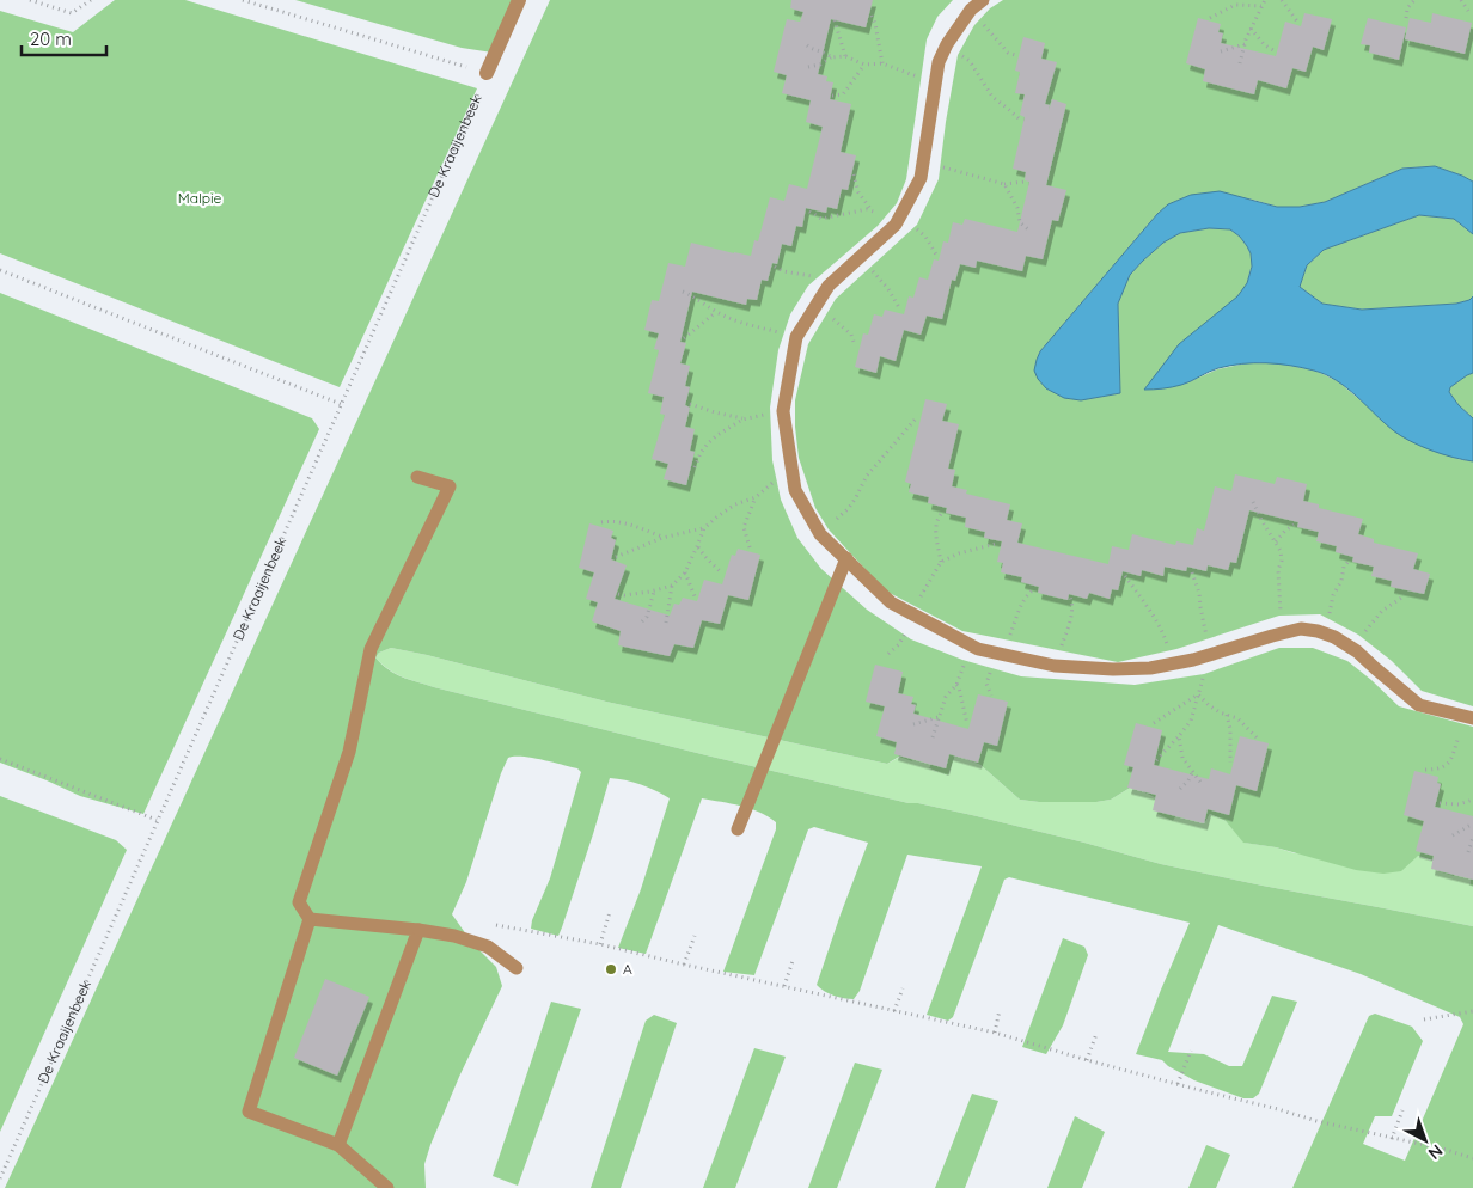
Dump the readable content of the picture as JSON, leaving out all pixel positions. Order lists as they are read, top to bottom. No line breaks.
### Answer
{"streets":{"path":["De Kraaijenbeek"]},"parks":["Malpie"],"places":["A"],"scale_bar":"20 m","north":"bottom right"}
